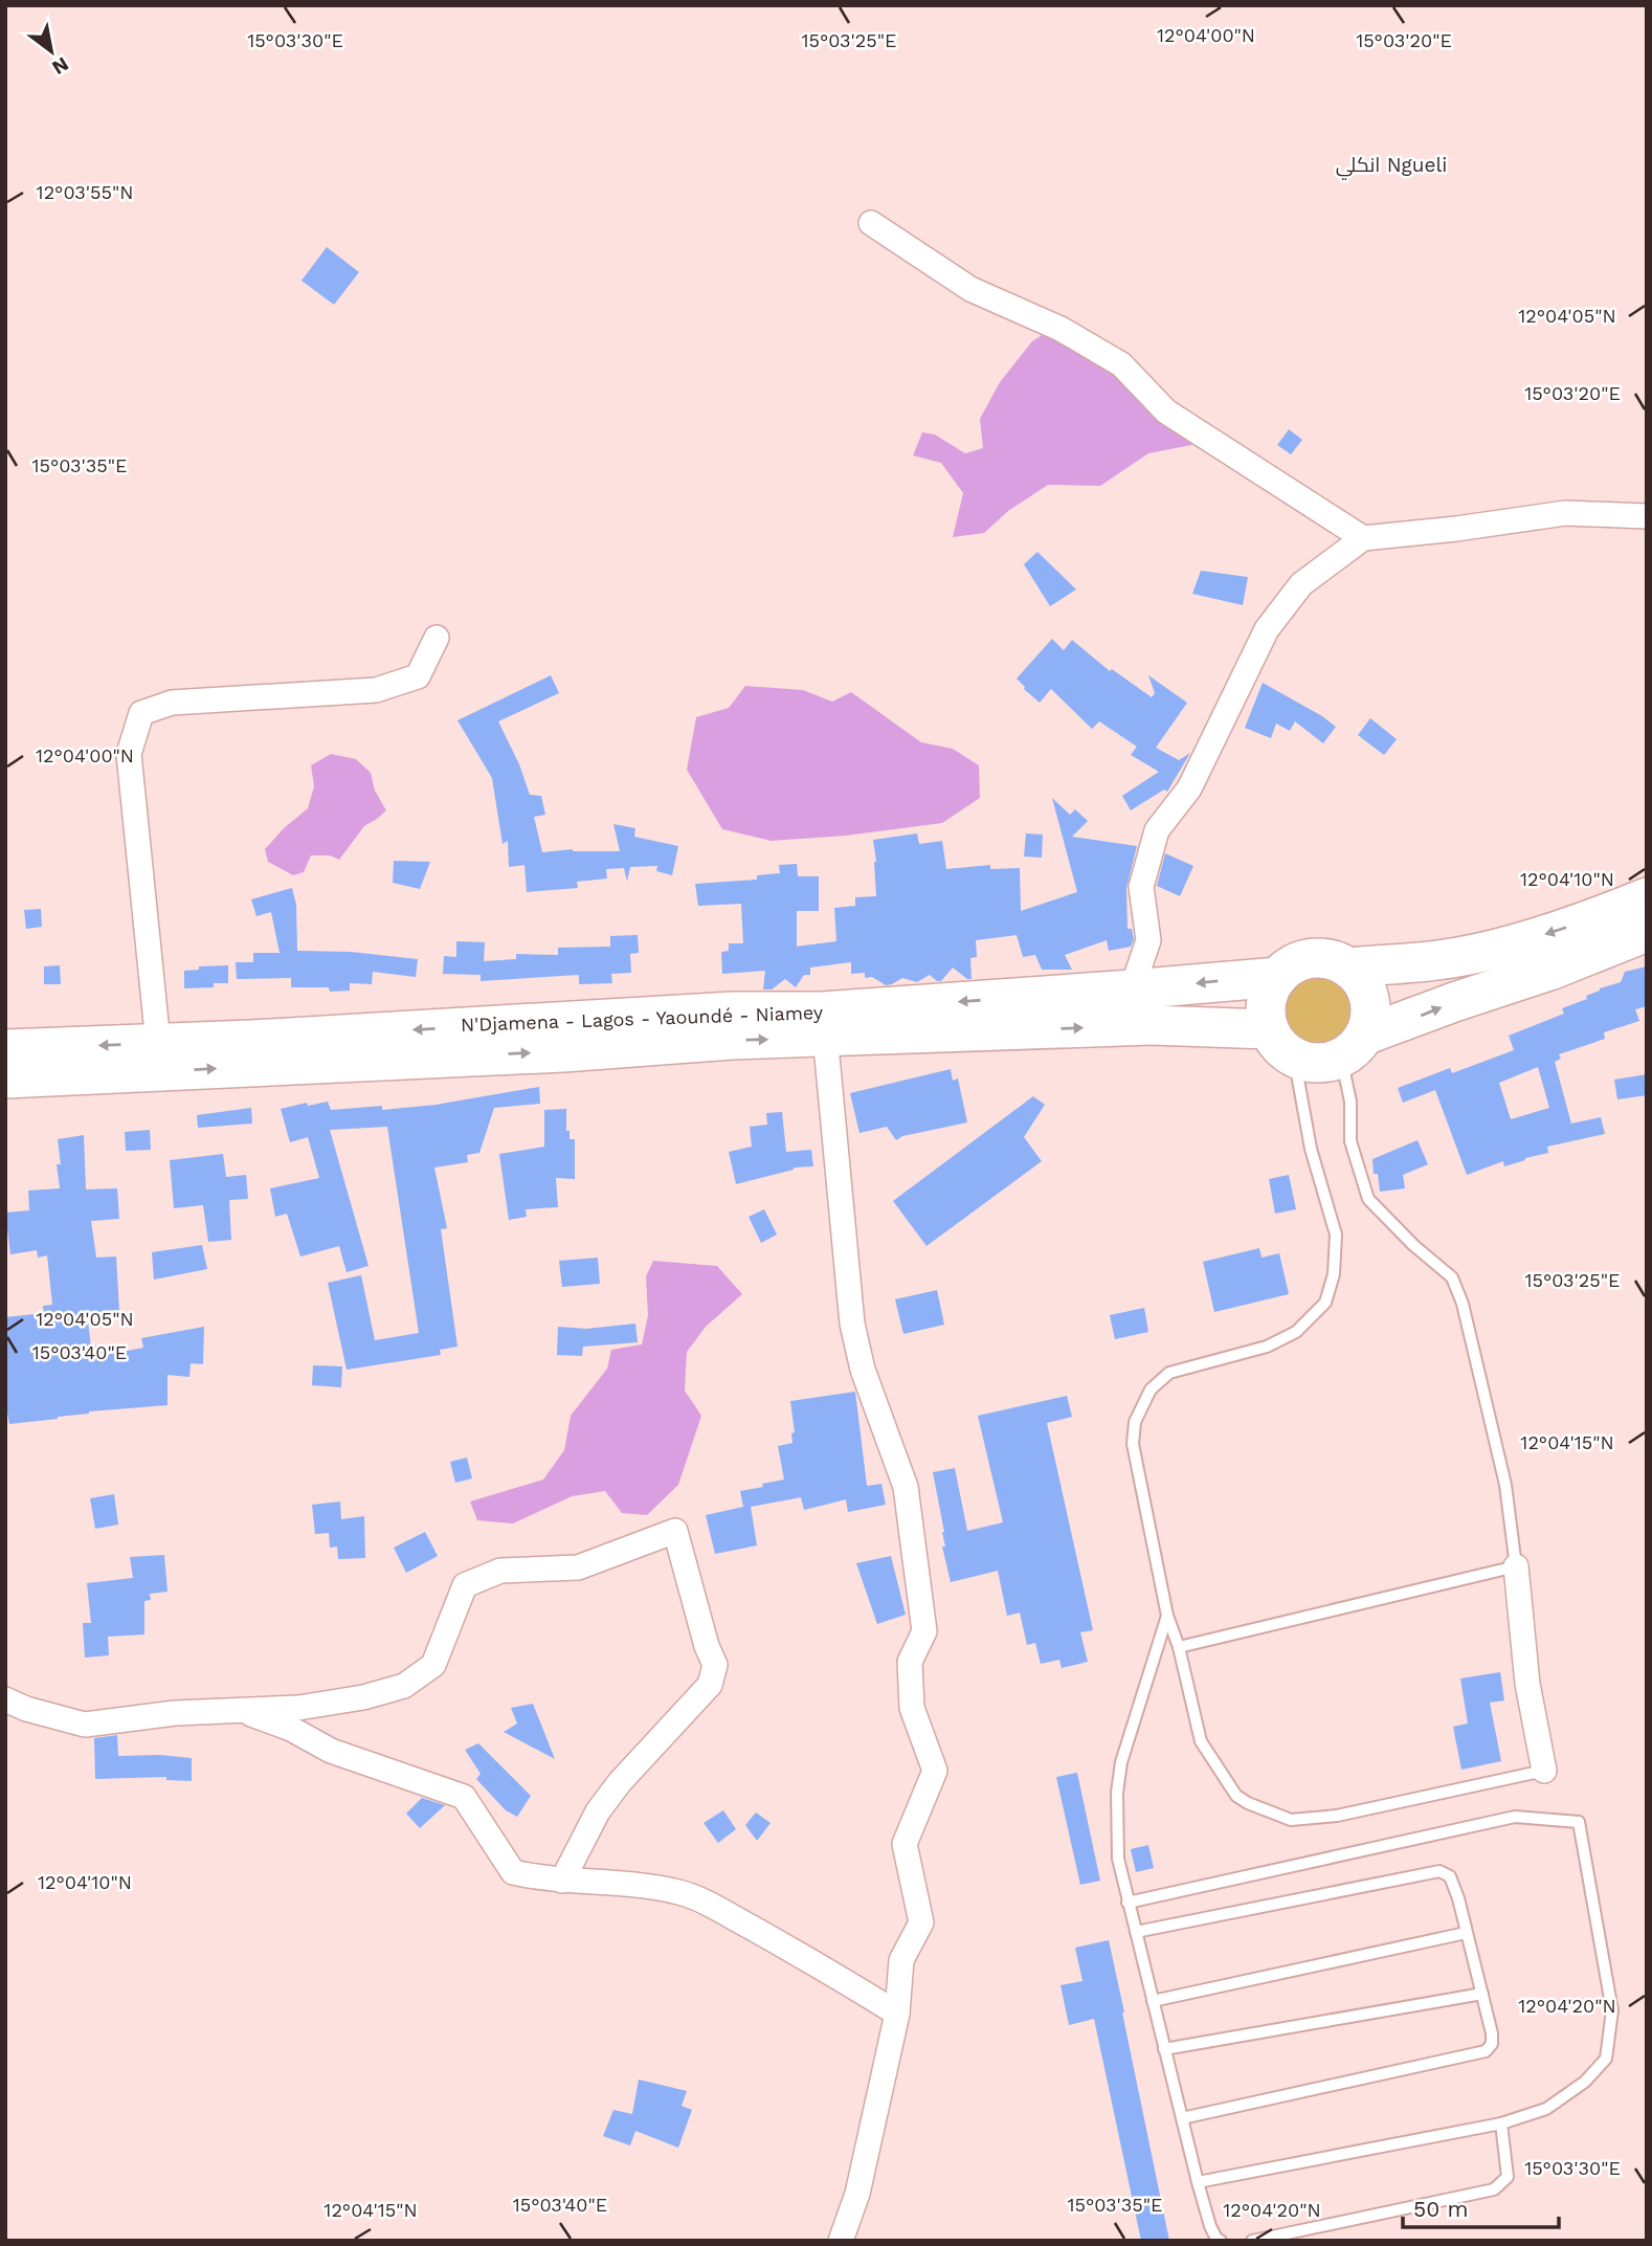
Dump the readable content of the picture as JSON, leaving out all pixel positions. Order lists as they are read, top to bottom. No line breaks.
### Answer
{"streets":{"highway":["N'Djamena - Lagos - Yaoundé - Niamey"]},"districts":["انكلي Ngueli"],"scale_bar":"50 m","north":"bottom right","coordinates":["12°04'00\"N","15°03'30\"E","15°03'25\"E","15°03'20\"E","12°03'55\"N","12°04'05\"N","15°03'35\"E","12°04'10\"N","15°03'40\"E","12°04'15\"N","12°04'20\"N"]}
